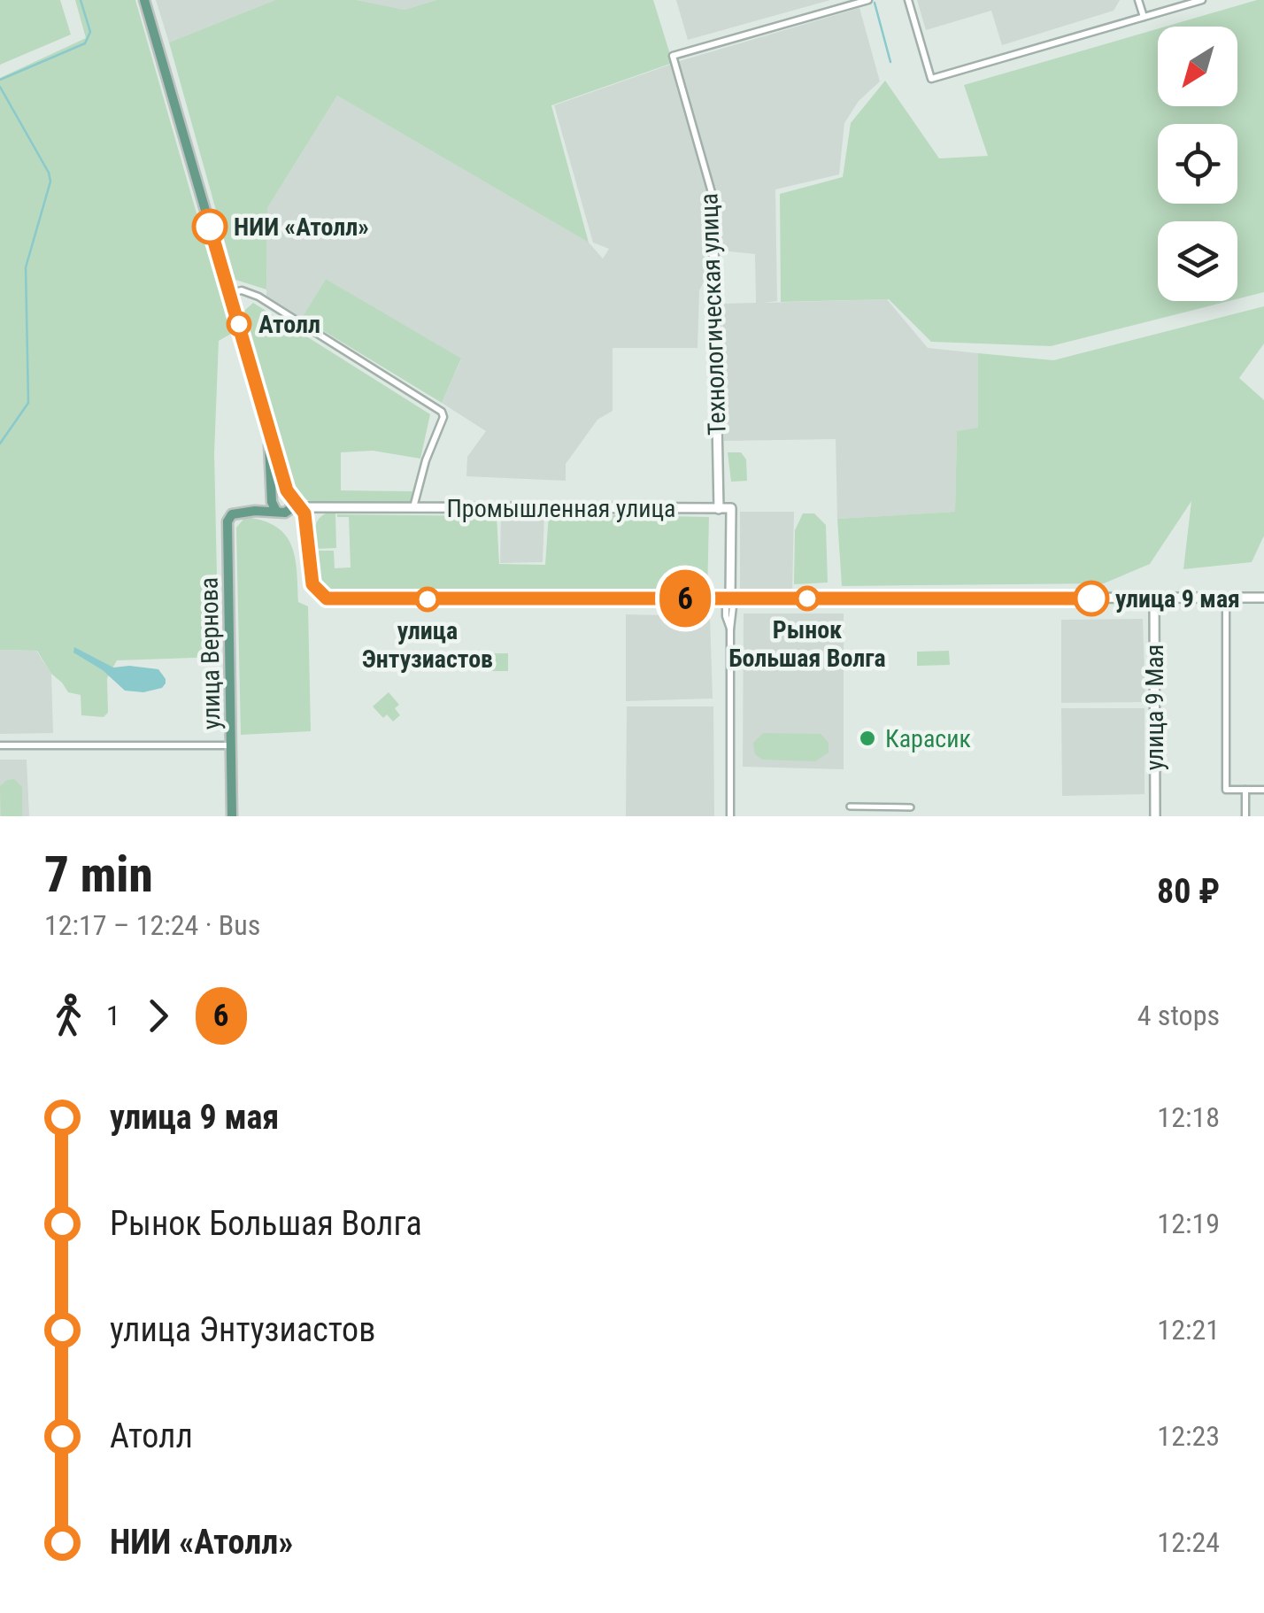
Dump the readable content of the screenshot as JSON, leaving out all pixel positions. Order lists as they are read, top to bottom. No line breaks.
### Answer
{"streets":{"main road":["улица Вернова"],"street":["Технологическая улица","Промышленная улица","улица 9 Мая"]},"crossings":[["Технологическая улица","Промышленная улица"]],"places":["НИИ «Атолл»","Атолл","Рынок Большая Волга","улица 9 мая","улица Энтузиастов","Карасик"],"lines":["bus line 6"],"north":"bottom left","page":{"on_map":"6","heading":["7 min","12:17 – 12:24 · Bus","80 ₽"],"legs":["1","6","4 stops"],"list":[{"name":"улица 9 мая","value":"12:18"},{"name":"Рынок Большая Волга","value":"12:19"},{"name":"улица Энтузиастов","value":"12:21"},{"name":"Атолл","value":"12:23"},{"name":"НИИ «Атолл»","value":"12:24"}]}}
